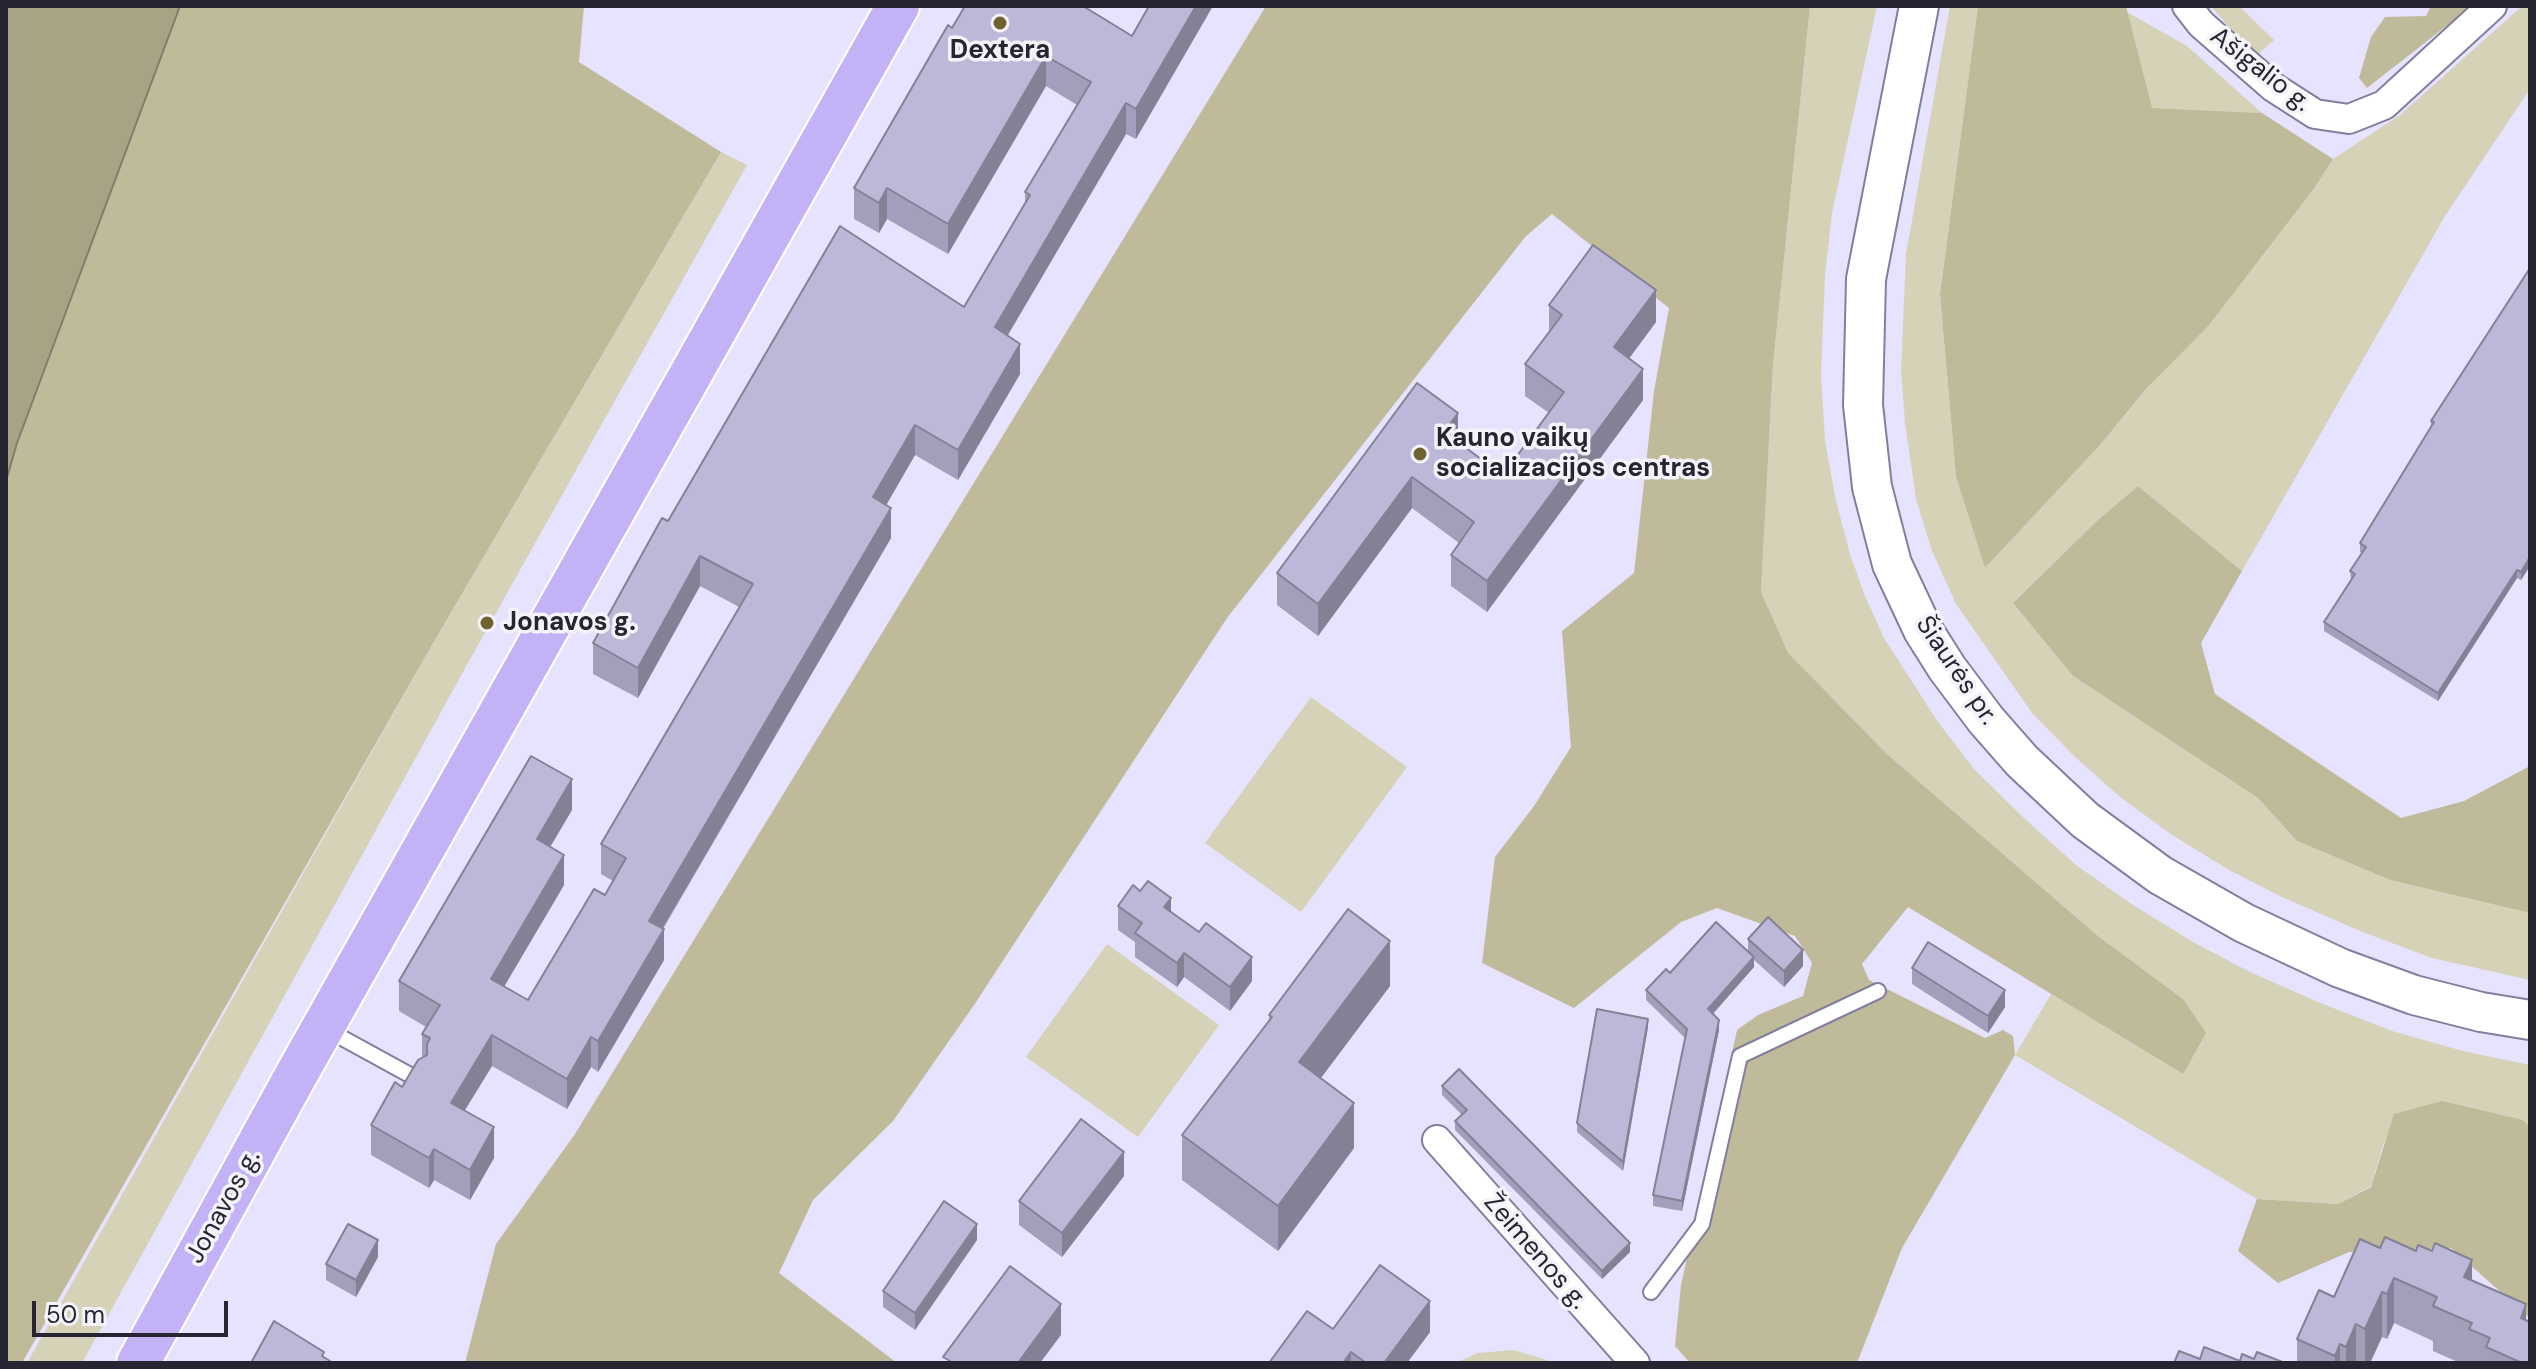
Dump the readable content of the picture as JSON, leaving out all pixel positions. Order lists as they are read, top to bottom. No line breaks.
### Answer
{"streets":{"main road":["Šiaurės pr.","Jonavos g."],"street":["Ašigalio g.","Žeimenos g."]},"places":["Dextera","Kauno vaikų socializacijos centras","Jonavos g."],"scale_bar":"50 m"}
